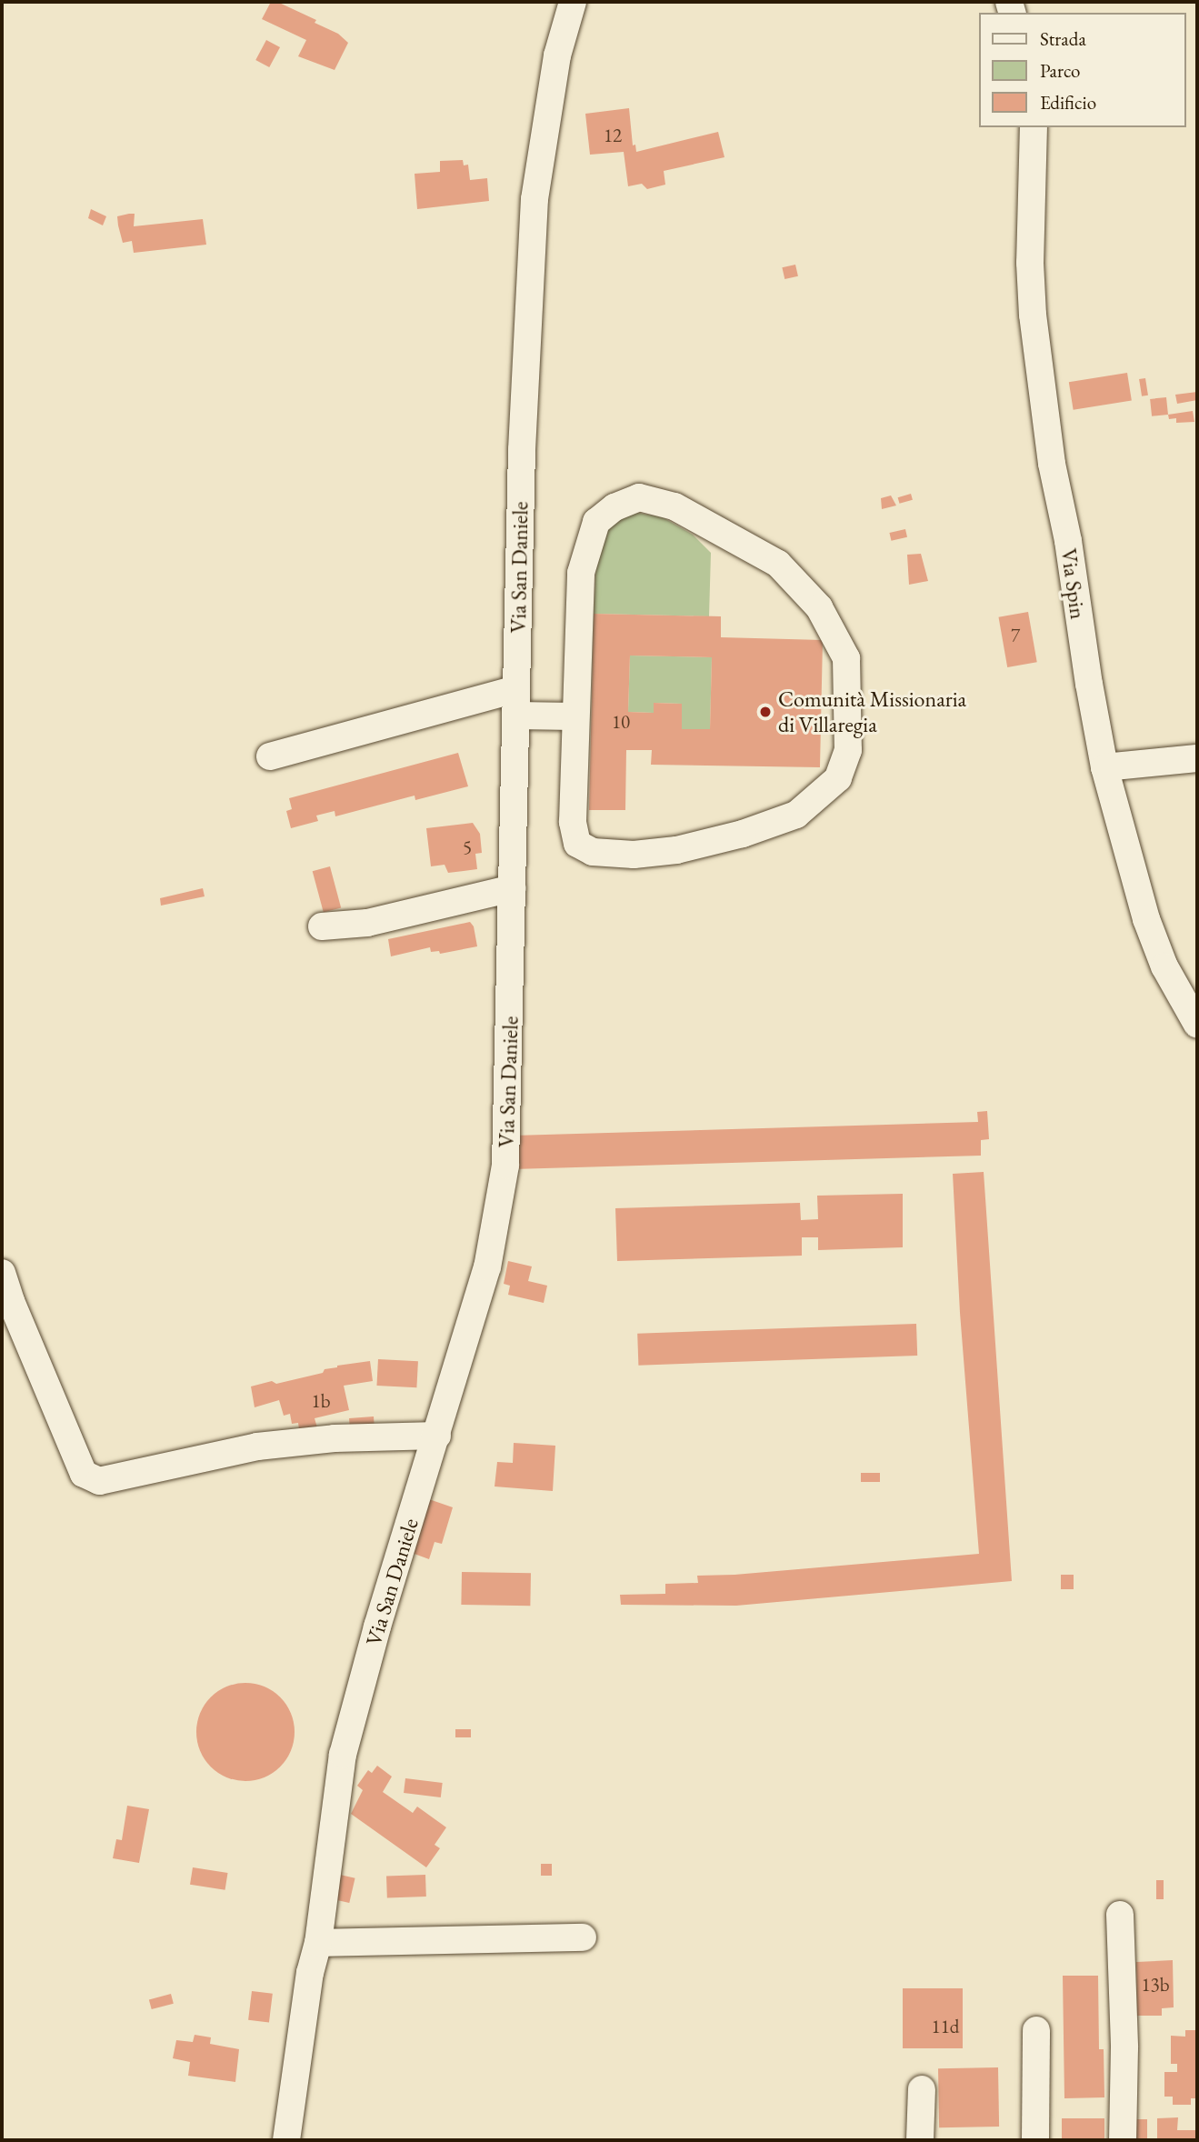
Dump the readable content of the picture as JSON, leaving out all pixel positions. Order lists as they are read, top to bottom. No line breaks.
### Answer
{"streets":{"street":["Via San Daniele","Via Spin"]},"places":["Comunità Missionaria di Villaregia"],"house_numbers":["12","7","10","5","1b","13b","11d"],"legend":["Strada","Parco","Edificio"]}
